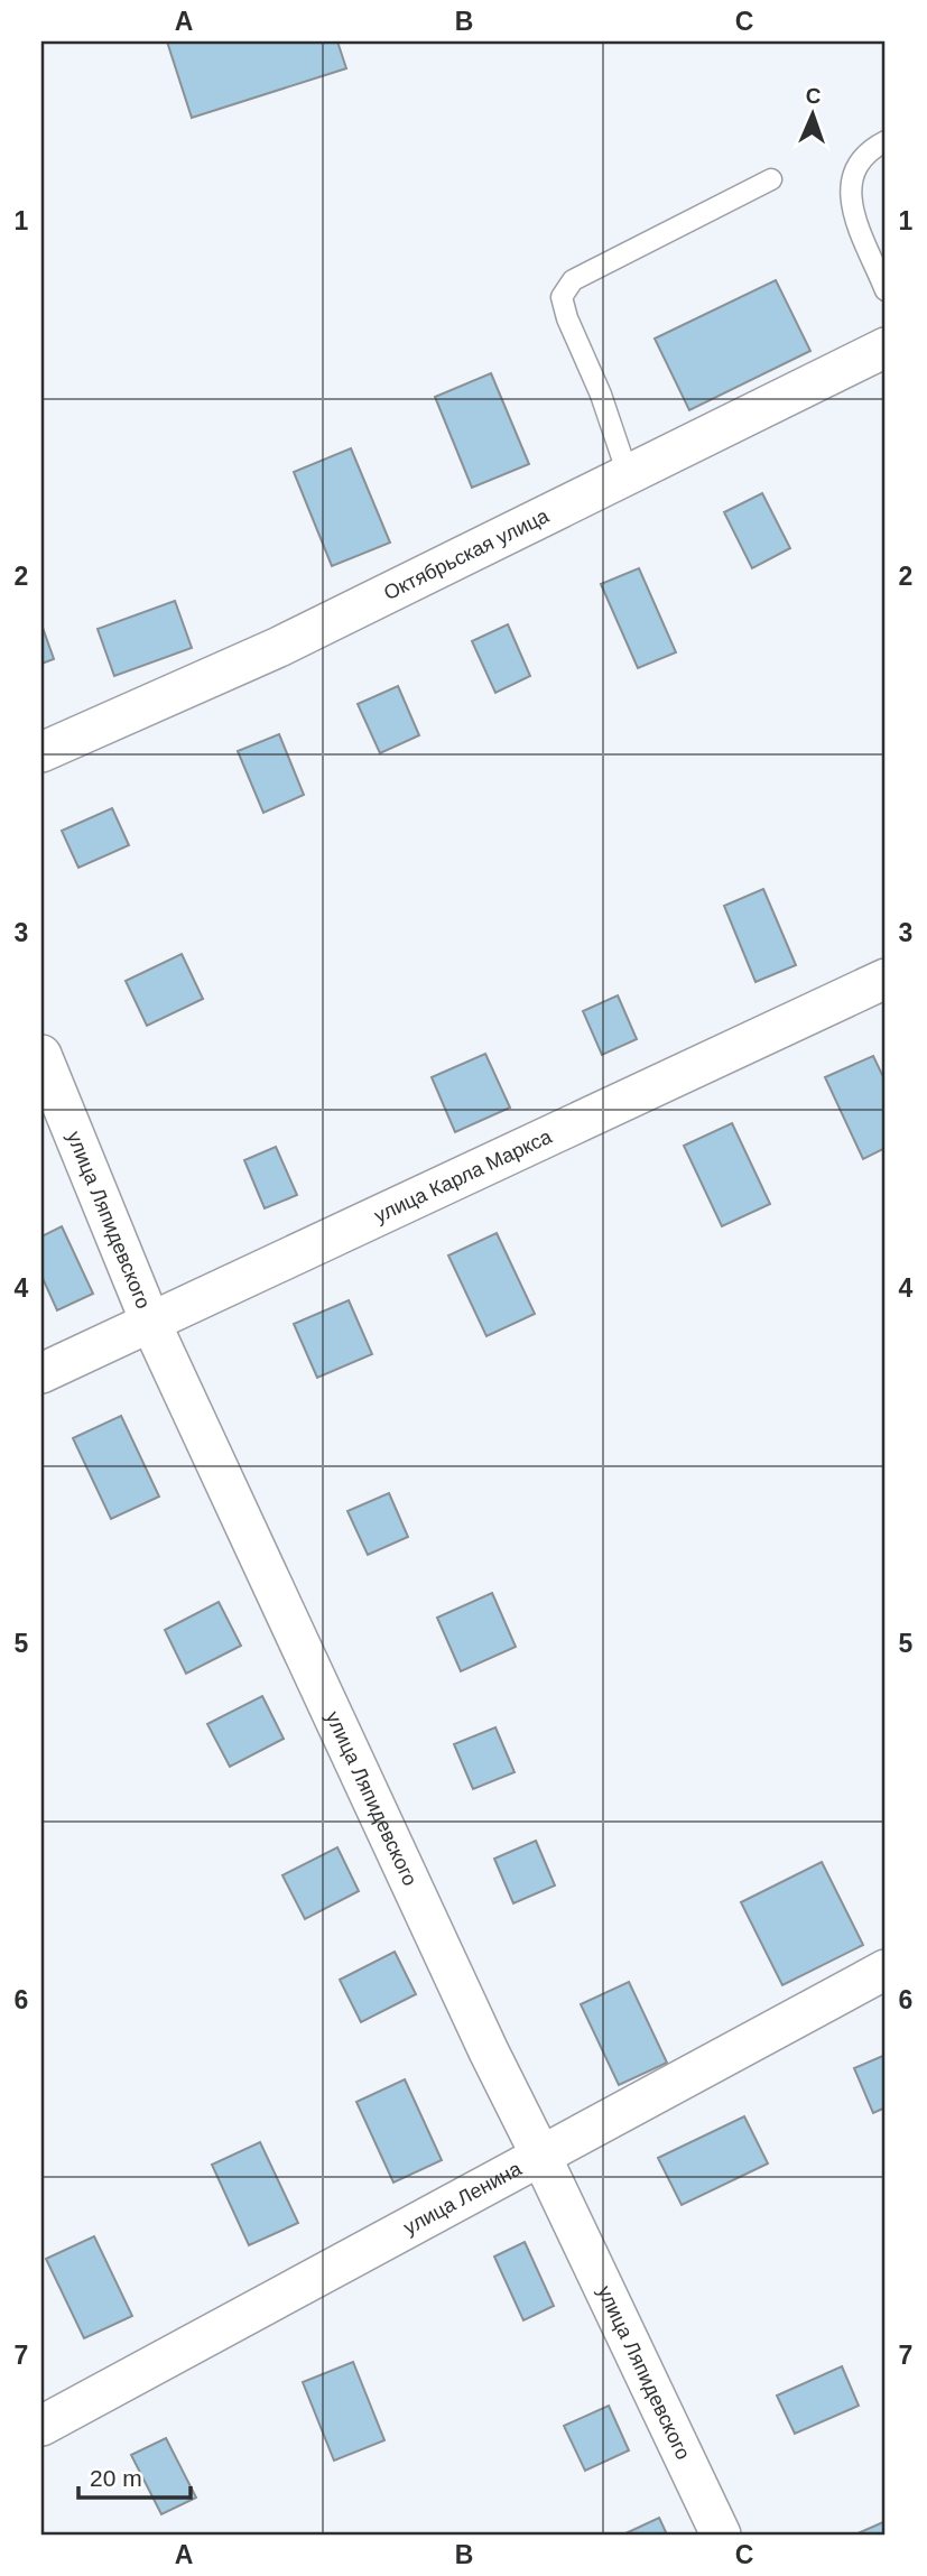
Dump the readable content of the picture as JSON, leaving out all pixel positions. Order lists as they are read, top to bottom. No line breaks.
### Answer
{"streets":{"street":["Октябрьская улица","улица Карла Маркса","улица Ляпидевского","улица Ленина"]},"crossings":[["улица Карла Маркса","улица Ляпидевского"],["улица Ляпидевского","улица Ленина"]],"scale_bar":"20 m","north":"top","grid":{"columns":["A","B","C"],"rows":["1","2","3","4","5","6","7"]}}
